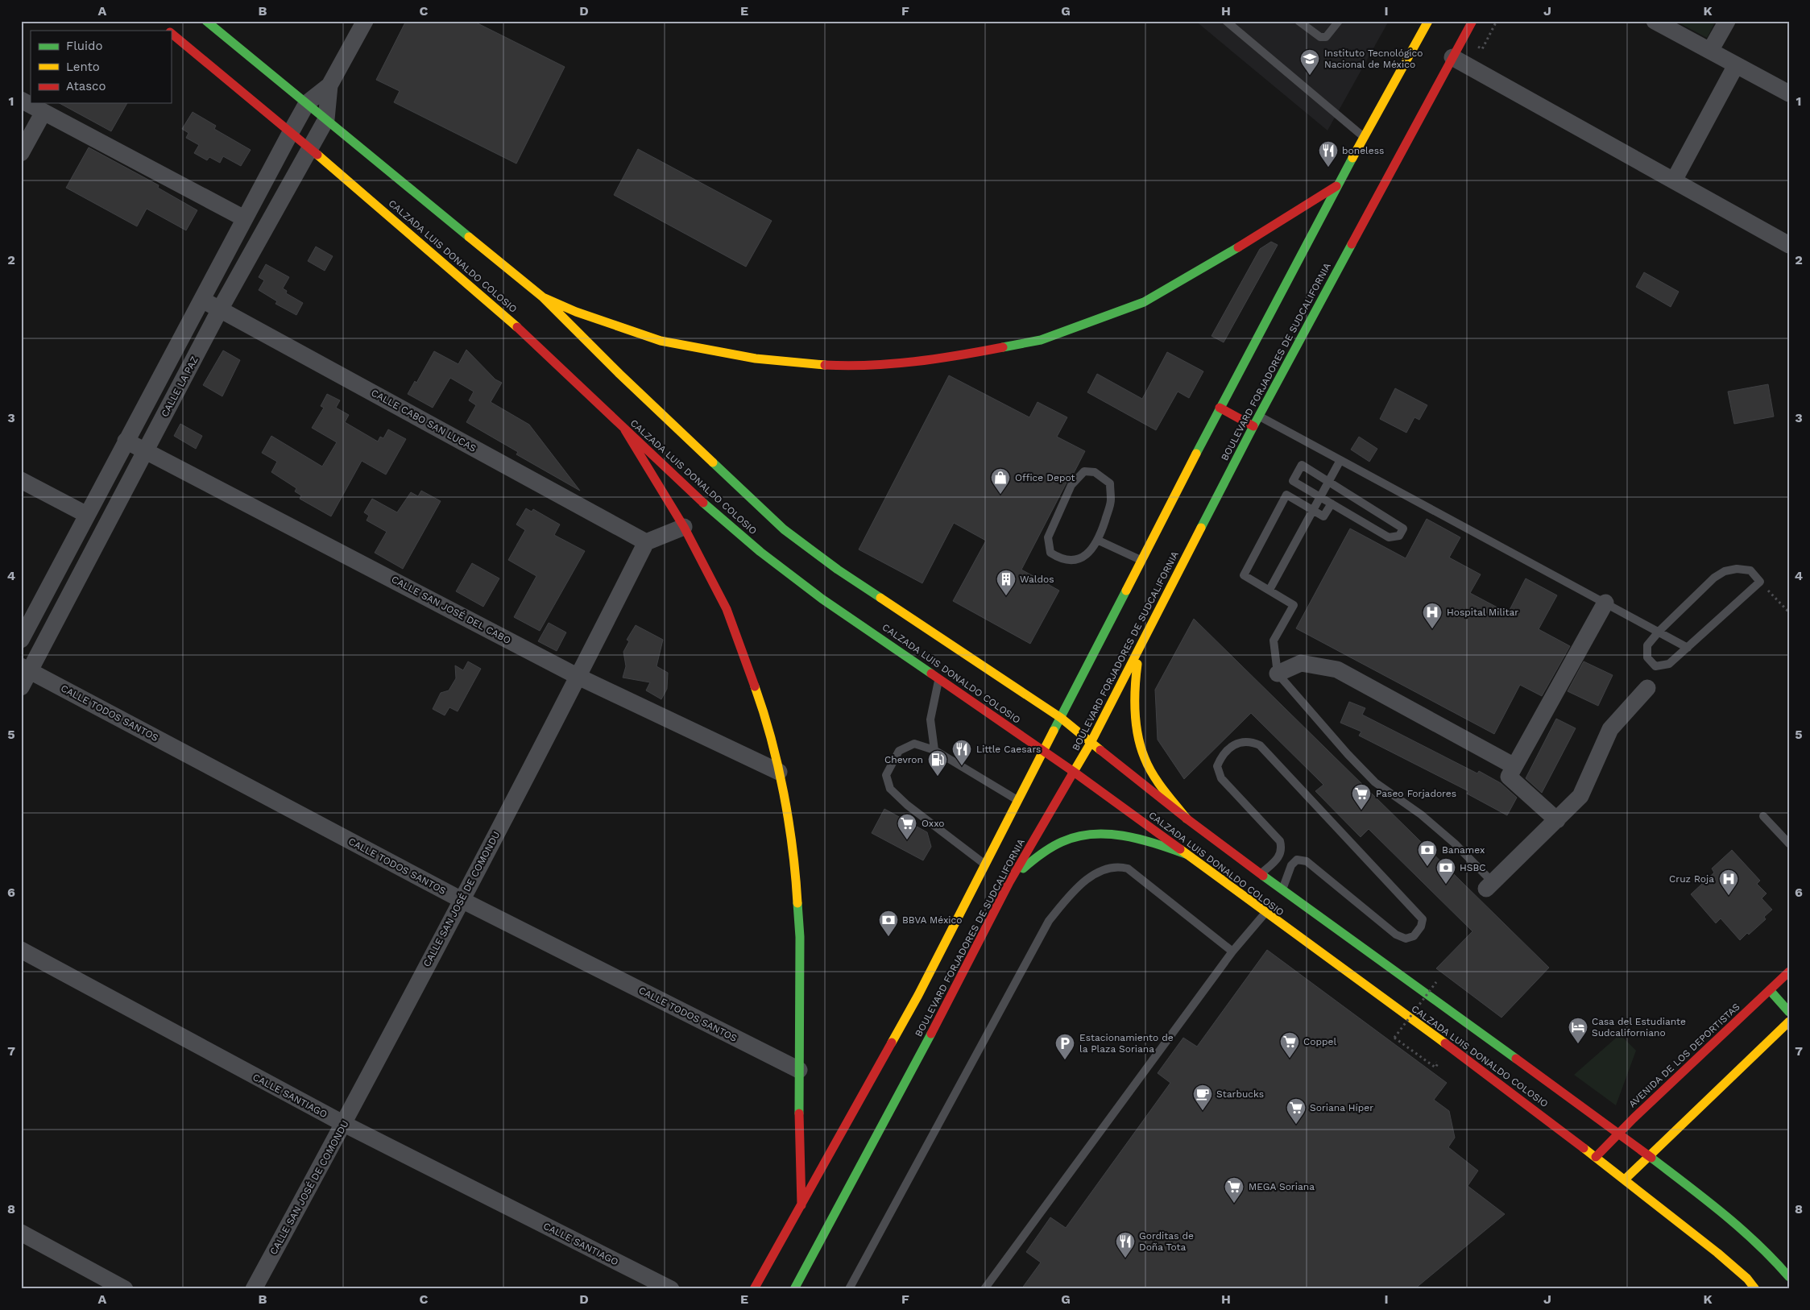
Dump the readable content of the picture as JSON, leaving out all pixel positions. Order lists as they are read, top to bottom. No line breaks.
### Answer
{"streets":{"main road":["CALZADA LUIS DONALDO COLOSIO","BOULEVARD FORJADORES DE SUDCALIFORNIA","AVENIDA DE LOS DEPORTISTAS"],"street":["CALLE LA PAZ","CALLE CABO SAN LUCAS","CALLE SAN JOSÉ DEL CABO","CALLE TODOS SANTOS","CALLE SAN JOSÉ DE COMONDU","CALLE SANTIAGO"]},"crossings":[["CALZADA LUIS DONALDO COLOSIO","BOULEVARD FORJADORES DE SUDCALIFORNIA"],["CALZADA LUIS DONALDO COLOSIO","CALLE LA PAZ"],["CALZADA LUIS DONALDO COLOSIO","AVENIDA DE LOS DEPORTISTAS"],["CALLE LA PAZ","CALLE CABO SAN LUCAS"],["CALLE LA PAZ","CALLE SAN JOSÉ DEL CABO"],["CALLE LA PAZ","CALLE TODOS SANTOS"],["CALLE CABO SAN LUCAS","CALLE SAN JOSÉ DE COMONDU"],["CALLE SAN JOSÉ DEL CABO","CALLE SAN JOSÉ DE COMONDU"],["CALLE TODOS SANTOS","CALLE SAN JOSÉ DE COMONDU"],["CALLE SAN JOSÉ DE COMONDU","CALLE SANTIAGO"]],"places":{"school or university":["Instituto Tecnológico Nacional de México"],"restaurant":["boneless","Little Caesars","Gorditas de Doña Tota"],"shop":["Office Depot"],"building":["Waldos"],"hospital":["Hospital Militar","Cruz Roja"],"fuel station":["Chevron"],"supermarket":["Paseo Forjadores","Oxxo","Coppel","Soriana Híper","MEGA Soriana"],"bank":["Banamex","HSBC","BBVA México"],"hotel":["Casa del Estudiante Sudcaliforniano"],"parking":["Estacionamiento de la Plaza Soriana"],"cafe":["Starbucks"]},"legend":["Fluido","Lento","Atasco"],"grid":{"columns":["A","B","C","D","E","F","G","H","I","J","K"],"rows":["1","2","3","4","5","6","7","8"]}}
